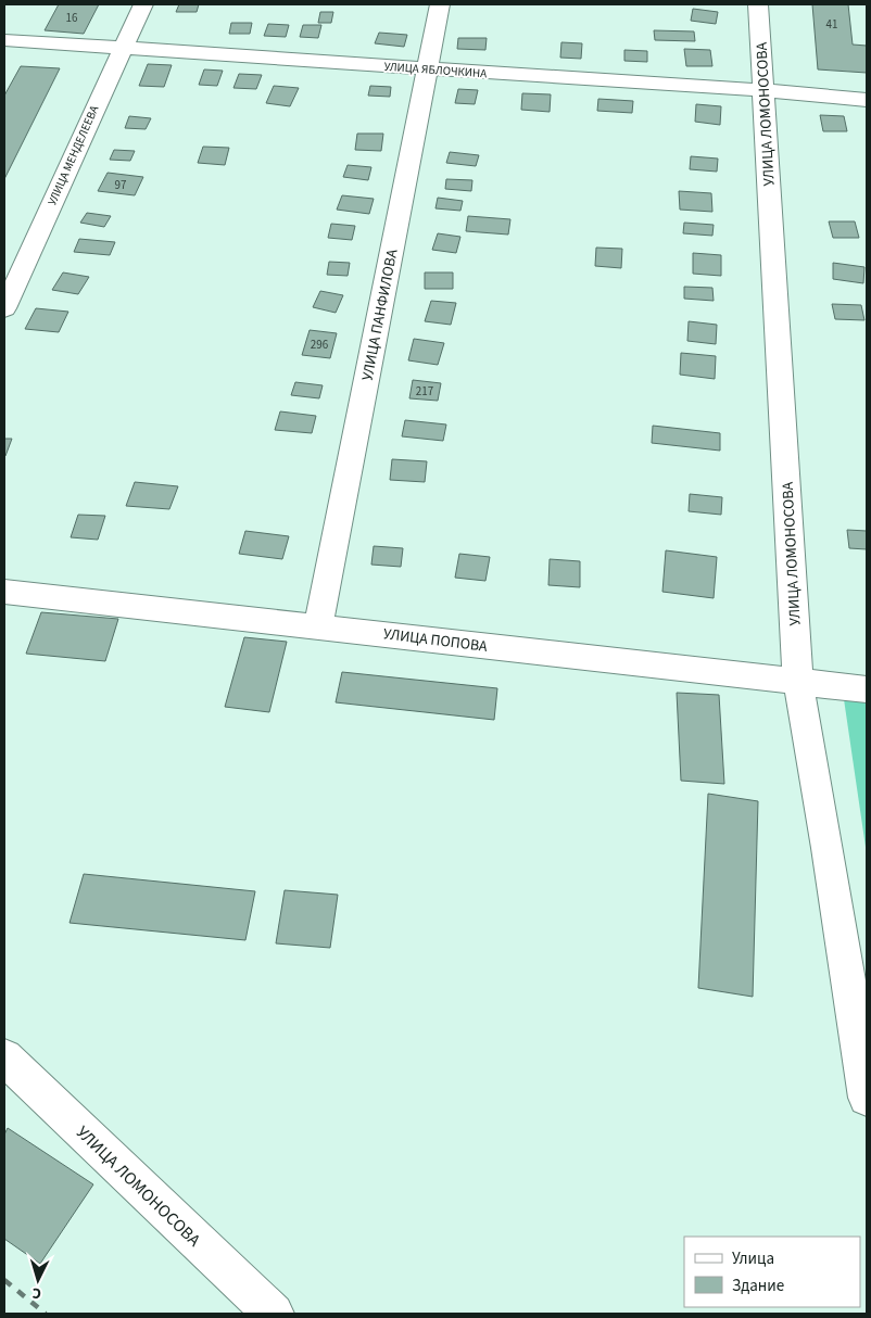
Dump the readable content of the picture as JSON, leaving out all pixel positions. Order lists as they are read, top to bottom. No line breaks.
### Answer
{"streets":{"street":["УЛИЦА ЯБЛОЧКИНА","УЛИЦА ЛОМОНОСОВА","УЛИЦА МЕНДЕЛЕЕВА","УЛИЦА ПАНФИЛОВА","УЛИЦА ПОПОВА"]},"crossings":[["УЛИЦА ЯБЛОЧКИНА","УЛИЦА ЛОМОНОСОВА"],["УЛИЦА ЯБЛОЧКИНА","УЛИЦА МЕНДЕЛЕЕВА"],["УЛИЦА ЯБЛОЧКИНА","УЛИЦА ПАНФИЛОВА"],["УЛИЦА ЛОМОНОСОВА","УЛИЦА ПОПОВА"],["УЛИЦА ПАНФИЛОВА","УЛИЦА ПОПОВА"]],"house_numbers":["16","41","97","296","217"],"legend":["Улица","Здание"],"north":"bottom"}
